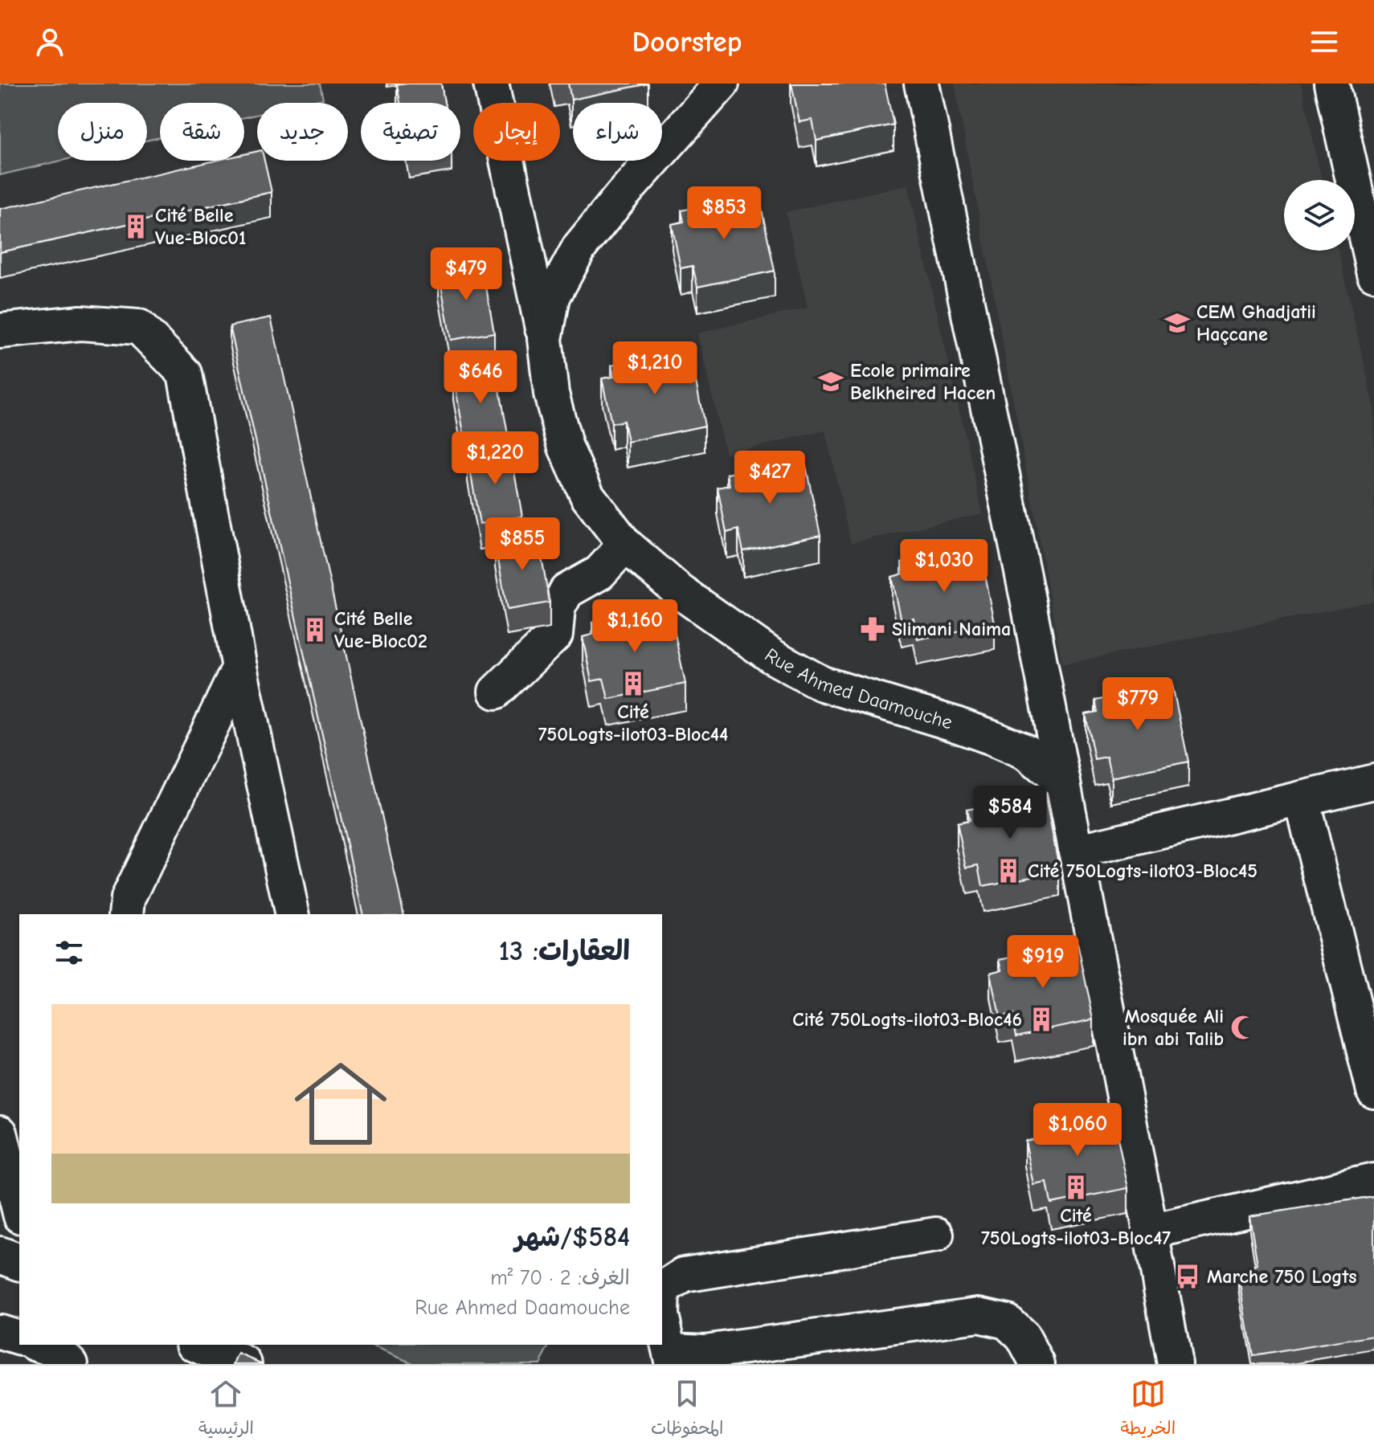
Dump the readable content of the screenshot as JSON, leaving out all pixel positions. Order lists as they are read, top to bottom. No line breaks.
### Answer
{"streets":{"street":["Rue Ahmed Daamouche"]},"places":{"building":["Cité Belle Vue-Bloc01","Cité Belle Vue-Bloc02","Cité 750Logts-ilot03-Bloc44","Cité 750Logts-ilot03-Bloc45","Cité 750Logts-ilot03-Bloc46","Cité 750Logts-ilot03-Bloc47"],"school or university":["CEM Ghadjatii Haçcane","Ecole primaire Belkheired Hacen"],"pharmacy":["Slimani Naima"],"mosque":["Mosquée Ali ibn abi Talib"],"bus stop":["Marche 750 Logts"]},"page":{"header":"Doorstep","chip":["شراء","إيجار","تصفية","جديد","شقة","منزل"],"price":["$853","$479","$1,210","$646","$1,220","$427","$855","$1,030","$1,160","$779","$584","$919","$1,060"],"heading":"العقارات: 13","list":[{"name":"$584/شهر","note":"الغرف: 2 · 70 m² · Rue Ahmed Daamouche"}],"tabs":["الخريطة","المحفوظات","الرئيسية"]}}
